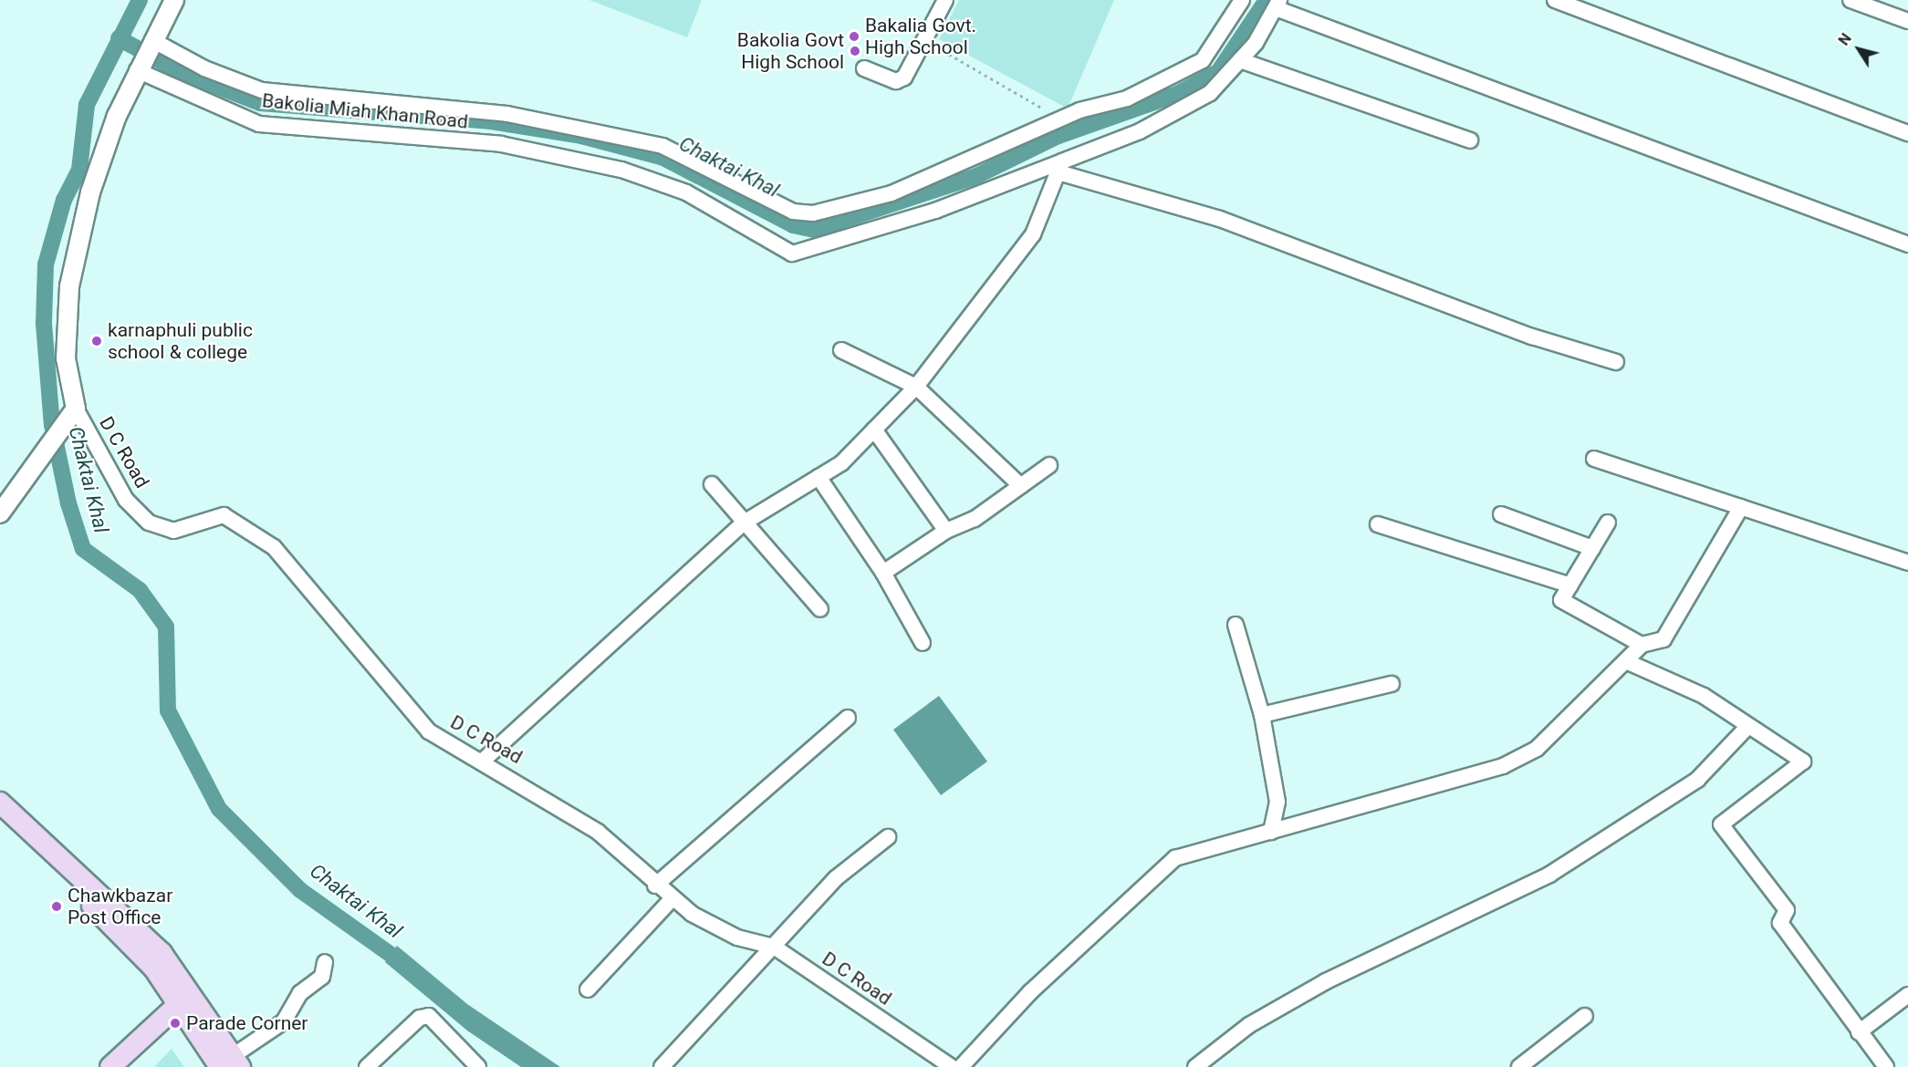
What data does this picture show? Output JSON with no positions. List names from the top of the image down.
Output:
{
  "streets": {
    "street": ["Bakolia Miah Khan Road", "D C Road"]
  },
  "water": ["Chaktai Khal"],
  "places": [
    "Bakalia Govt. High School",
    "Bakolia Govt High School",
    "karnaphuli public school & college",
    "Chawkbazar Post Office",
    "Parade Corner"
  ],
  "north": "top left"
}
